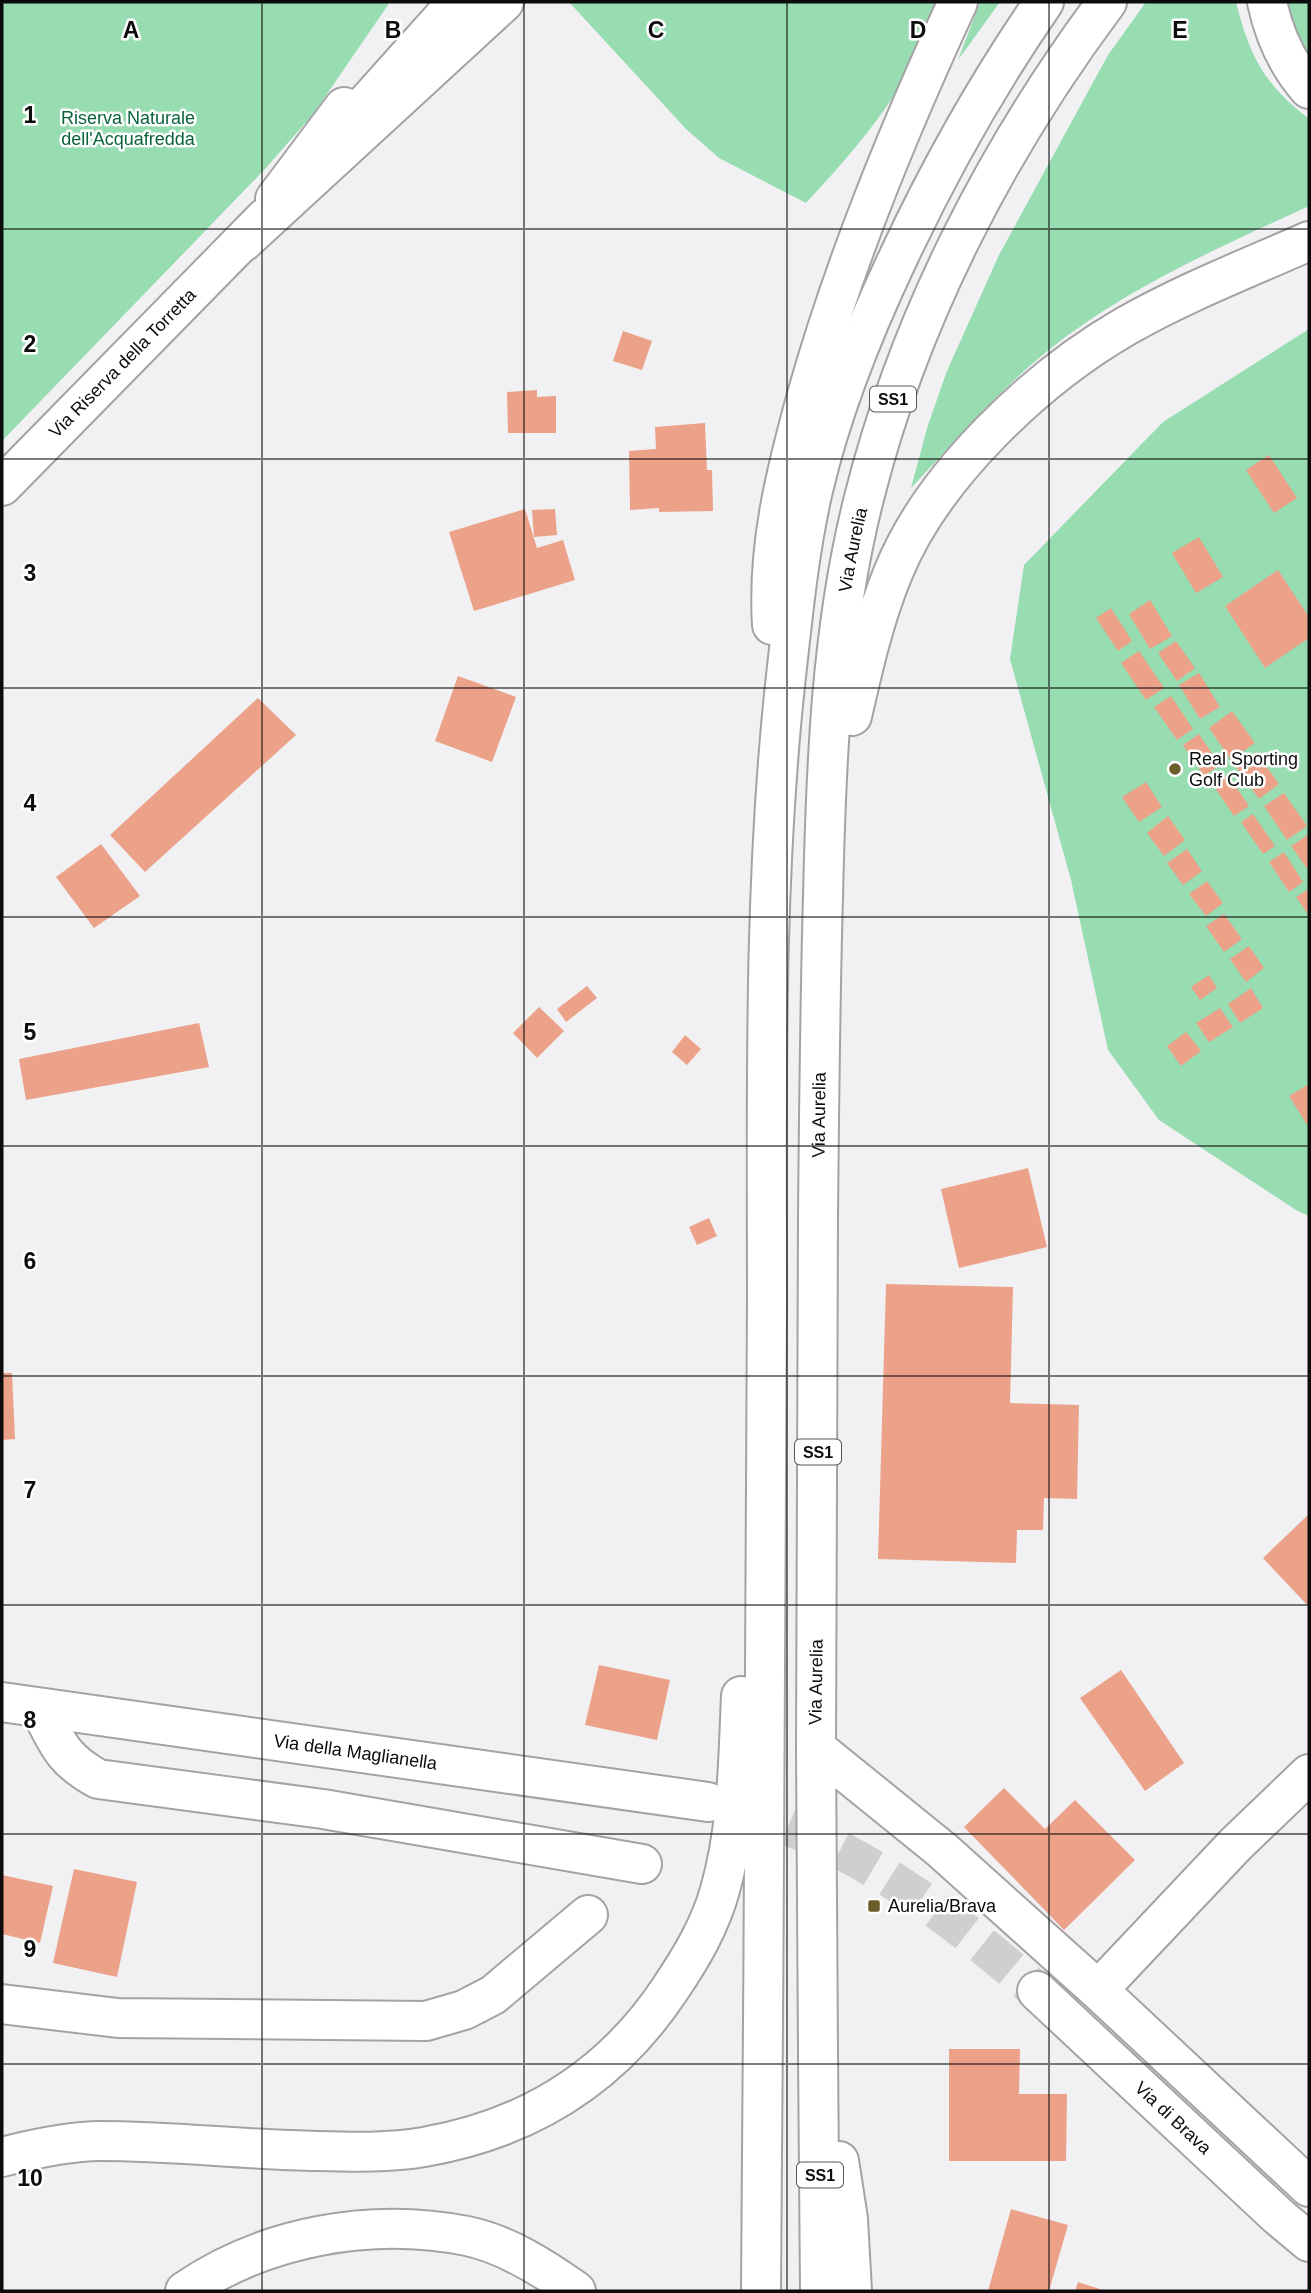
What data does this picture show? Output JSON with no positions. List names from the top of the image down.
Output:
{
  "streets": {
    "main road": [
      "Via Riserva della Torretta",
      "SS1",
      "Via Aurelia",
      "Via della Maglianella",
      "Via di Brava"
    ]
  },
  "parks": ["Riserva Naturale dell'Acquafredda"],
  "places": {
    "other": ["Real Sporting Golf Club"],
    "transit": ["Aurelia/Brava"]
  },
  "grid": {
    "columns": [
      "A",
      "B",
      "C",
      "D",
      "E"
    ],
    "rows": [
      "1",
      "2",
      "3",
      "4",
      "5",
      "6",
      "7",
      "8",
      "9",
      "10"
    ]
  }
}
